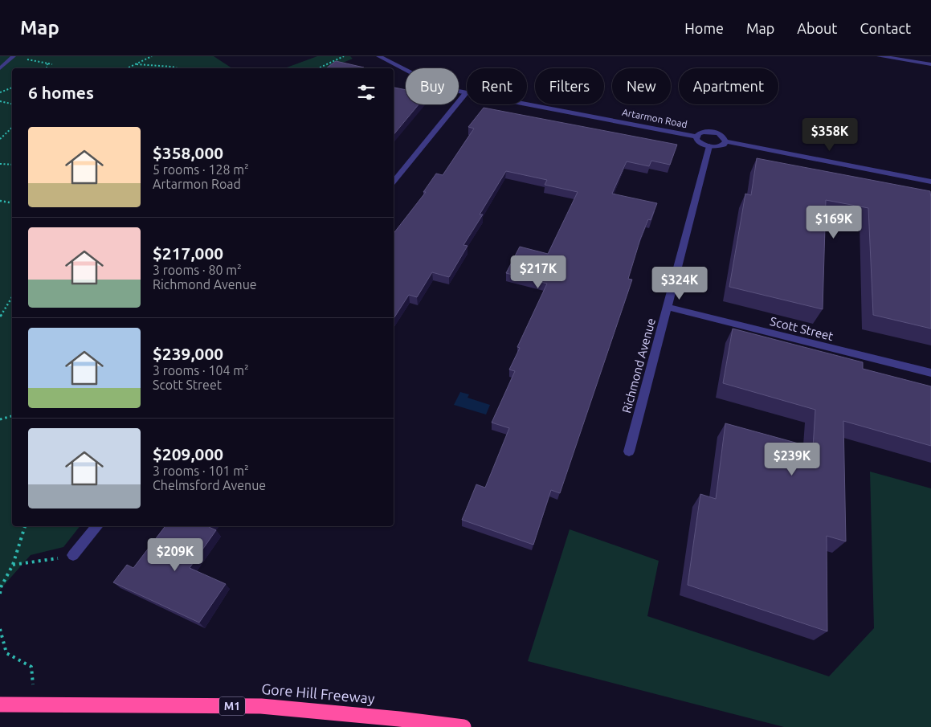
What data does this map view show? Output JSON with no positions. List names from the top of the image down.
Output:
{
  "streets": {
    "highway": ["Gore Hill Freeway", "M1"],
    "street": ["Artarmon Road", "Scott Street", "Richmond Avenue"]
  },
  "crossings": [
    ["Scott Street", "Richmond Avenue"]
  ],
  "page": {
    "header": "Map",
    "nav": [
      "Home",
      "Map",
      "About",
      "Contact"
    ],
    "chip": [
      "Buy",
      "Rent",
      "Filters",
      "New",
      "Apartment"
    ],
    "heading": "6 homes",
    "list": [
      {
        "name": "$358,000",
        "note": "5 rooms · 128 m² · Artarmon Road"
      },
      {
        "name": "$217,000",
        "note": "3 rooms · 80 m² · Richmond Avenue"
      },
      {
        "name": "$239,000",
        "note": "3 rooms · 104 m² · Scott Street"
      },
      {
        "name": "$209,000",
        "note": "3 rooms · 101 m² · Chelmsford Avenue"
      }
    ],
    "price": [
      "$358K",
      "$169K",
      "$217K",
      "$324K",
      "$239K",
      "$209K"
    ]
  }
}
